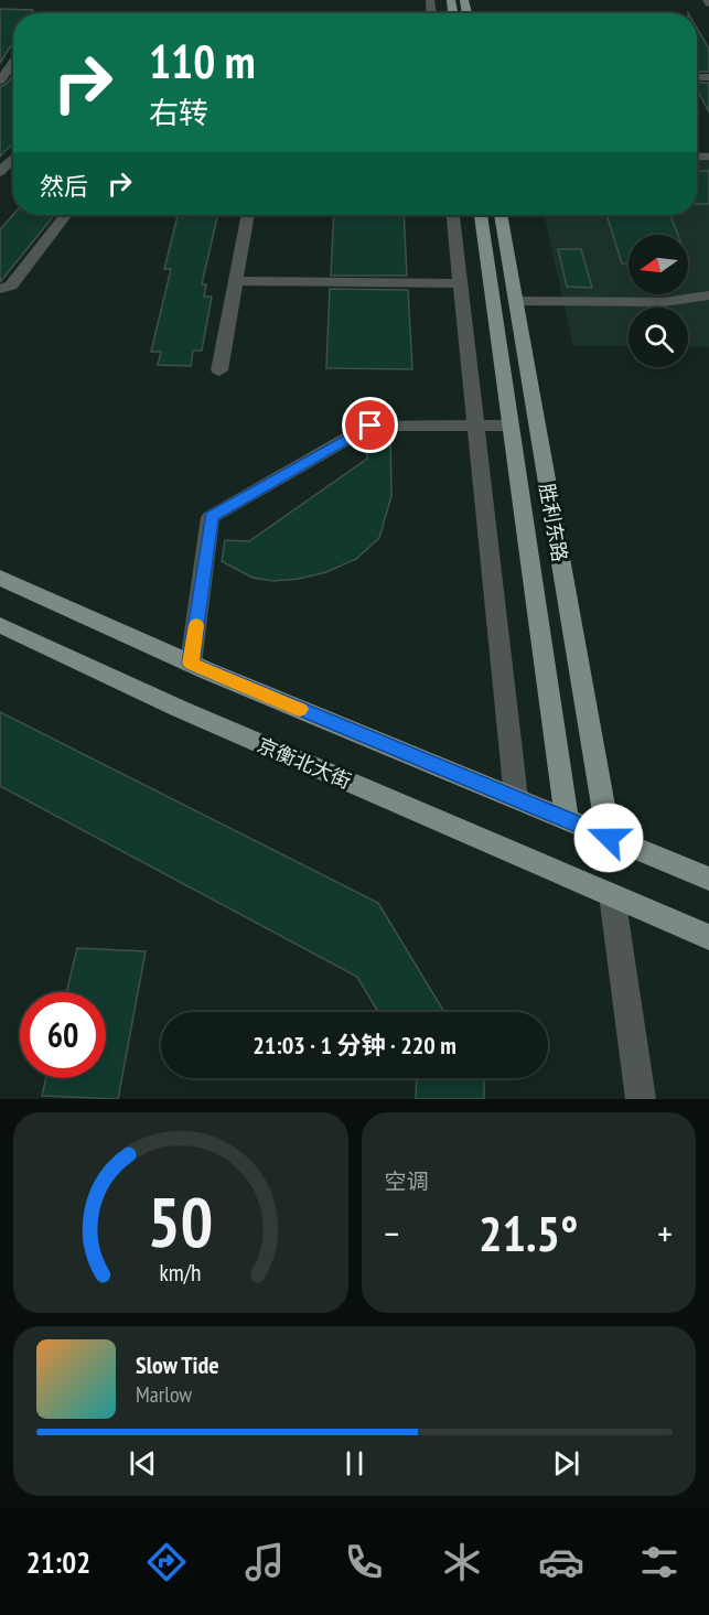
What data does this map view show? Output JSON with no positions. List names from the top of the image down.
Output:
{
  "streets": {
    "main road": ["胜利东路", "京衡北大街"]
  },
  "north": "left",
  "page": {
    "turn": ["110 m", "右转"],
    "then": "然后",
    "limit": "60",
    "trip": "21:03 · 1 分钟 · 220 m",
    "tile": "空调",
    "heat": ["−", "21.5°", "+"],
    "song": ["Slow Tide", "Marlow"],
    "tabs": "21:02",
    "gauge": ["50", "km/h"]
  }
}
